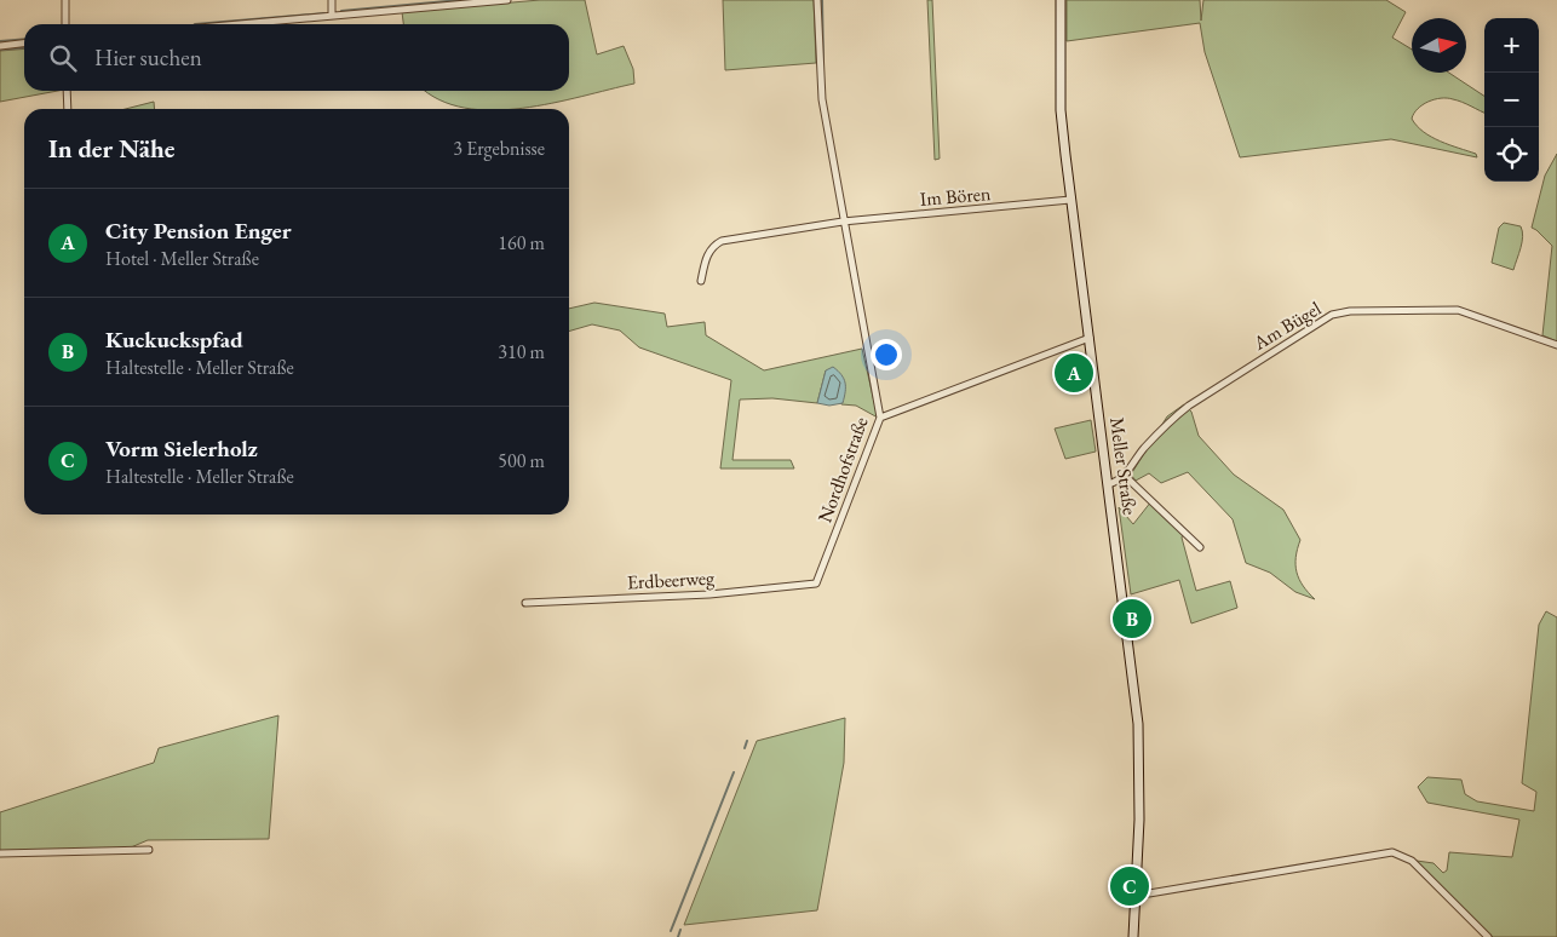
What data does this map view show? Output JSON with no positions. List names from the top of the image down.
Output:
{
  "streets": {
    "main road": ["Meller Straße"],
    "street": [
      "Im Bören",
      "Am Bügel",
      "Nordhofstraße",
      "Erdbeerweg"
    ]
  },
  "crossings": [
    ["Im Bören", "Meller Straße"],
    ["Im Bören", "Nordhofstraße"],
    ["Am Bügel", "Meller Straße"],
    ["Nordhofstraße", "Erdbeerweg"]
  ],
  "north": "right",
  "page": {
    "map_buttons": ["+", "−"],
    "search": "Hier suchen",
    "heading": ["In der Nähe", "3 Ergebnisse"],
    "list": [
      {
        "mark": "A",
        "name": "City Pension Enger",
        "note": "Hotel · Meller Straße",
        "value": "160 m"
      },
      {
        "mark": "B",
        "name": "Kuckuckspfad",
        "note": "Haltestelle · Meller Straße",
        "value": "310 m"
      },
      {
        "mark": "C",
        "name": "Vorm Sielerholz",
        "note": "Haltestelle · Meller Straße",
        "value": "500 m"
      }
    ],
    "pins": ["A", "B", "C"]
  }
}
